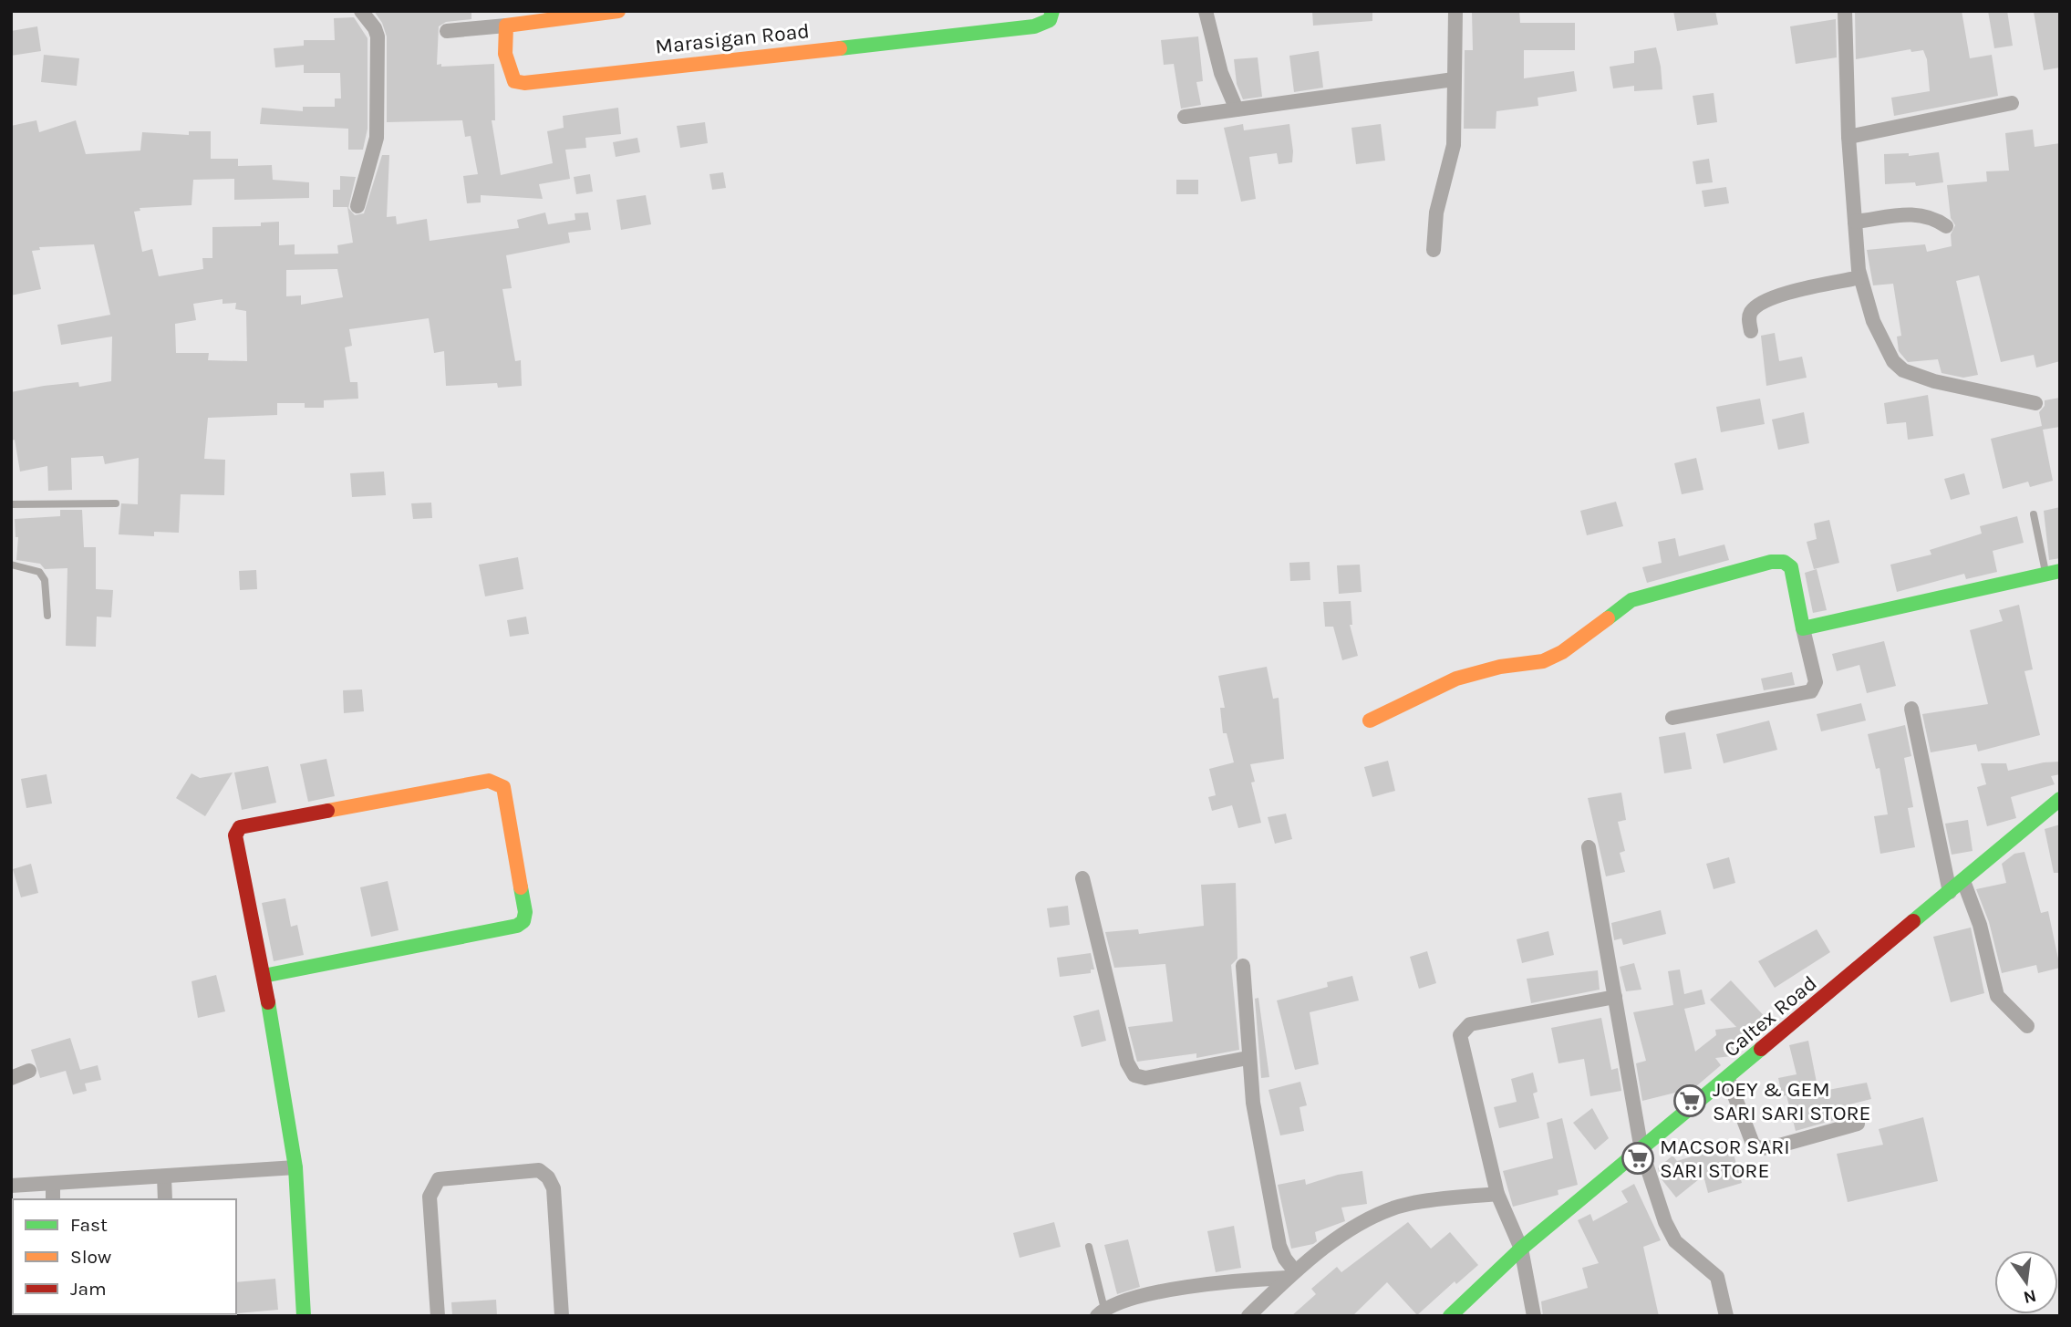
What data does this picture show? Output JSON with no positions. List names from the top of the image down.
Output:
{
  "streets": {
    "street": ["Marasigan Road", "Caltex Road"]
  },
  "places": {
    "supermarket": ["JOEY & GEM SARI SARI STORE", "MACSOR SARI SARI STORE"]
  },
  "legend": ["Fast", "Slow", "Jam"],
  "north": "bottom"
}
